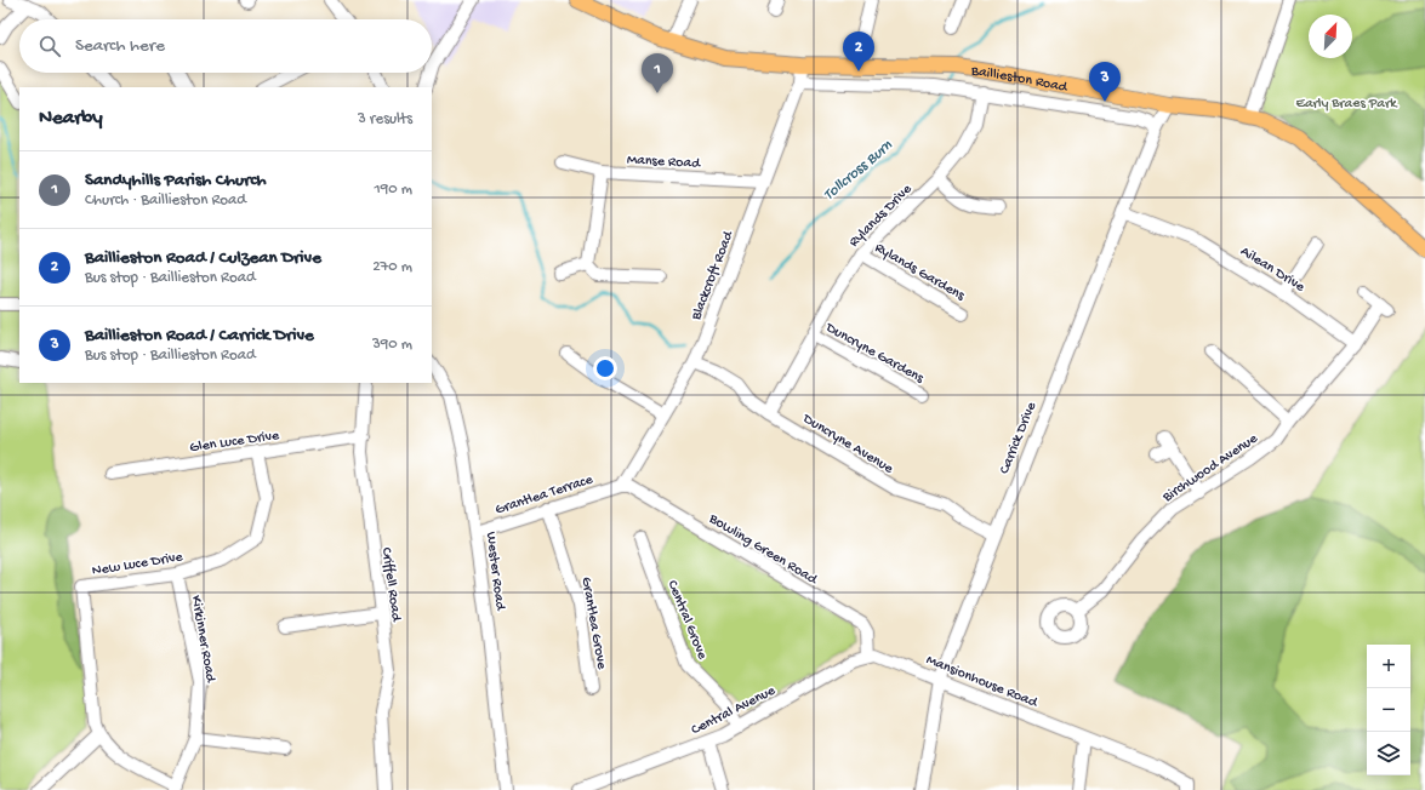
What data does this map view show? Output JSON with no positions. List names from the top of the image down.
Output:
{
  "streets": {
    "main road": ["Baillieston Road"],
    "street": [
      "Manse Road",
      "Rylands Drive",
      "Ailean Drive",
      "Rylands Gardens",
      "Blackcroft Road",
      "Duncryne Gardens",
      "Carrick Drive",
      "Glen Luce Drive",
      "Duncryne Avenue",
      "Birchwood Avenue",
      "Grantlea Terrace",
      "Bowling Green Road",
      "New Luce Drive",
      "Wester Road",
      "Criffell Road",
      "Central Grove",
      "Grantlea Grove",
      "Kirkinner Road",
      "Mansionhouse Road",
      "Central Avenue"
    ]
  },
  "crossings": [
    ["Baillieston Road", "Blackcroft Road"],
    ["Baillieston Road", "Carrick Drive"],
    ["Manse Road", "Blackcroft Road"],
    ["Rylands Drive", "Rylands Gardens"],
    ["Rylands Drive", "Duncryne Gardens"],
    ["Rylands Drive", "Duncryne Avenue"],
    ["Ailean Drive", "Carrick Drive"],
    ["Ailean Drive", "Birchwood Avenue"],
    ["Blackcroft Road", "Duncryne Avenue"],
    ["Blackcroft Road", "Grantlea Terrace"],
    ["Blackcroft Road", "Bowling Green Road"],
    ["Carrick Drive", "Duncryne Avenue"],
    ["Carrick Drive", "Mansionhouse Road"],
    ["Glen Luce Drive", "New Luce Drive"],
    ["Glen Luce Drive", "Criffell Road"],
    ["Grantlea Terrace", "Bowling Green Road"],
    ["Grantlea Terrace", "Wester Road"],
    ["Grantlea Terrace", "Grantlea Grove"],
    ["Bowling Green Road", "Mansionhouse Road"],
    ["Bowling Green Road", "Central Avenue"],
    ["New Luce Drive", "Kirkinner Road"],
    ["Central Grove", "Central Avenue"],
    ["Mansionhouse Road", "Central Avenue"]
  ],
  "water": ["Tollcross Burn"],
  "parks": ["Early Braes Park"],
  "north": "top right",
  "page": {
    "search": "Search here",
    "pins": ["2", "1", "3"],
    "heading": ["Nearby", "3 results"],
    "list": [
      {
        "mark": "1",
        "name": "Sandyhills Parish Church",
        "note": "Church · Baillieston Road",
        "value": "190 m"
      },
      {
        "mark": "2",
        "name": "Baillieston Road / Culzean Drive",
        "note": "Bus stop · Baillieston Road",
        "value": "270 m"
      },
      {
        "mark": "3",
        "name": "Baillieston Road / Carrick Drive",
        "note": "Bus stop · Baillieston Road",
        "value": "390 m"
      }
    ],
    "map_buttons": ["+", "−"]
  }
}
